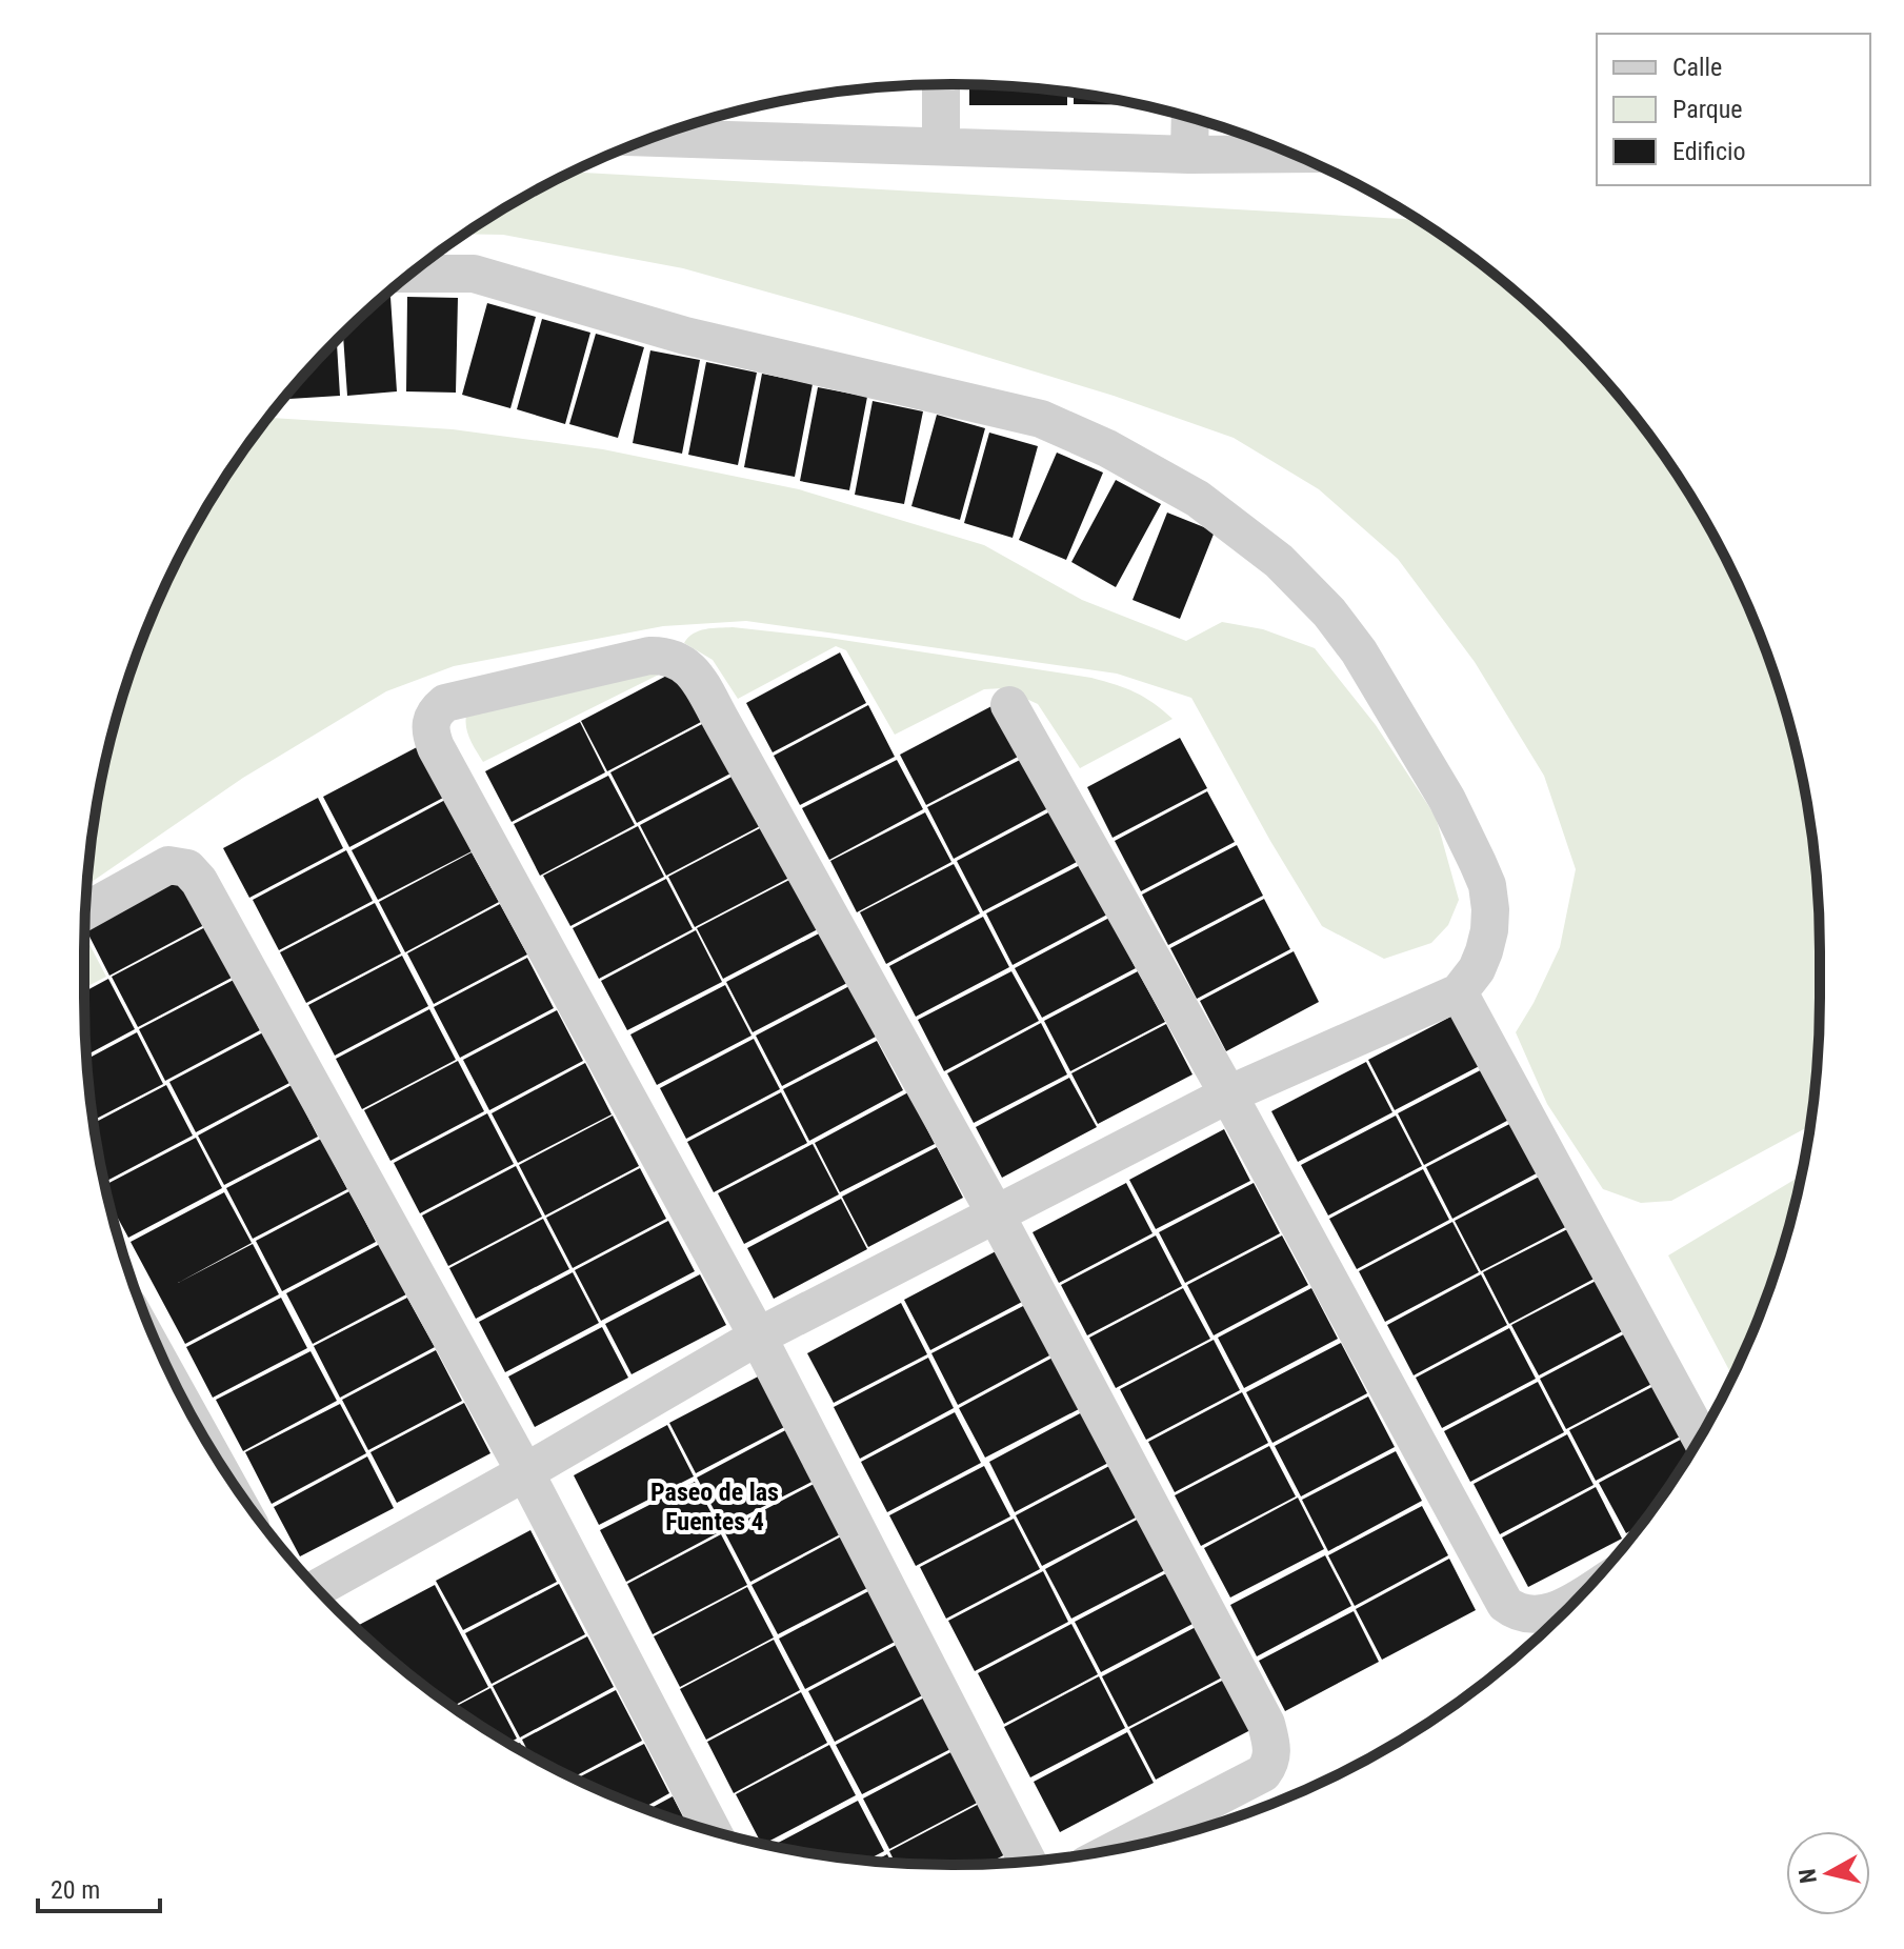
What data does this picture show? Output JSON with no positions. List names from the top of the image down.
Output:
{
  "districts": ["Paseo de las Fuentes 4"],
  "legend": ["Calle", "Parque", "Edificio"],
  "scale_bar": "20 m",
  "north": "left"
}
